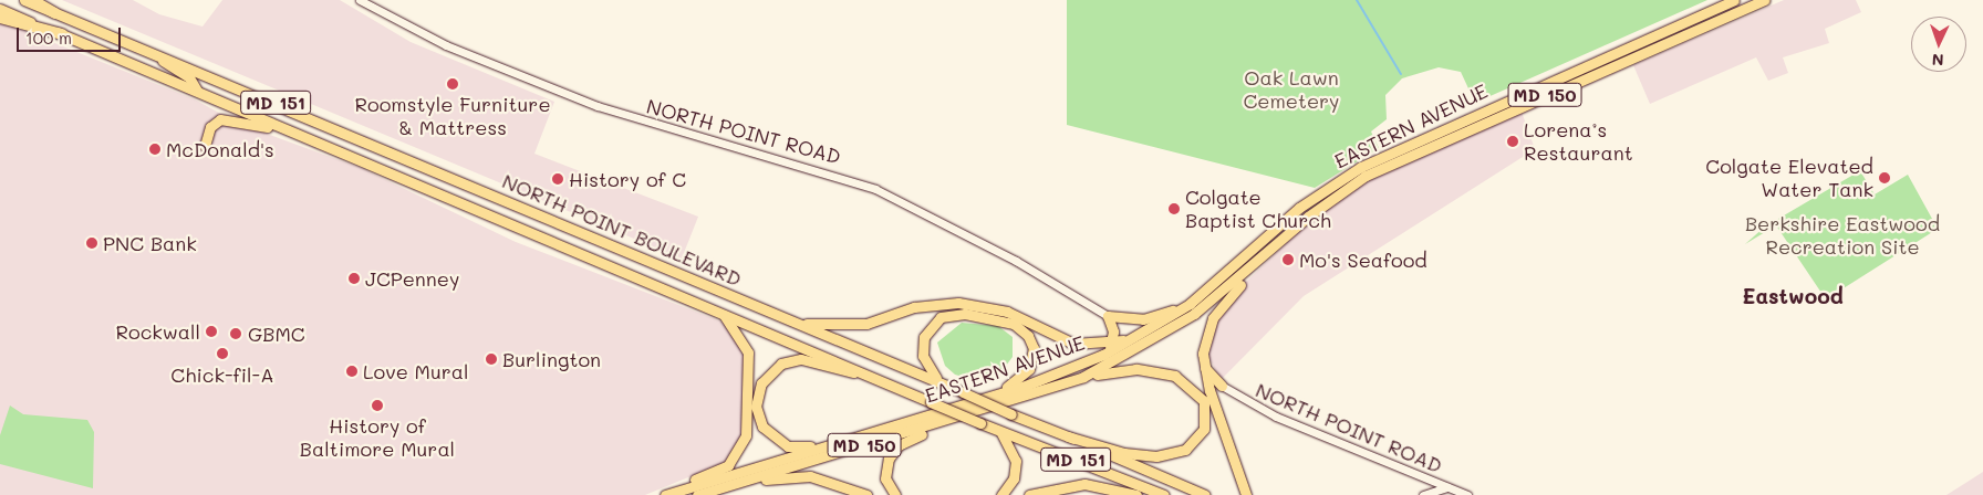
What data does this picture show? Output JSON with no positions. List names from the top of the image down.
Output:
{
  "streets": {
    "main road": [
      "MD 150",
      "MD 151",
      "EASTERN AVENUE",
      "NORTH POINT BOULEVARD"
    ],
    "street": ["NORTH POINT ROAD"]
  },
  "districts": ["Eastwood"],
  "parks": ["Oak Lawn Cemetery", "Berkshire Eastwood Recreation Site"],
  "places": [
    "Roomstyle Furniture & Mattress",
    "Lorena’s Restaurant",
    "McDonald's",
    "Colgate Elevated Water Tank",
    "History of C",
    "Colgate Baptist Church",
    "PNC Bank",
    "Mo's Seafood",
    "JCPenney",
    "Rockwall",
    "GBMC",
    "Chick-fil-A",
    "Burlington",
    "Love Mural",
    "History of Baltimore Mural"
  ],
  "scale_bar": "100 m",
  "north": "bottom"
}
